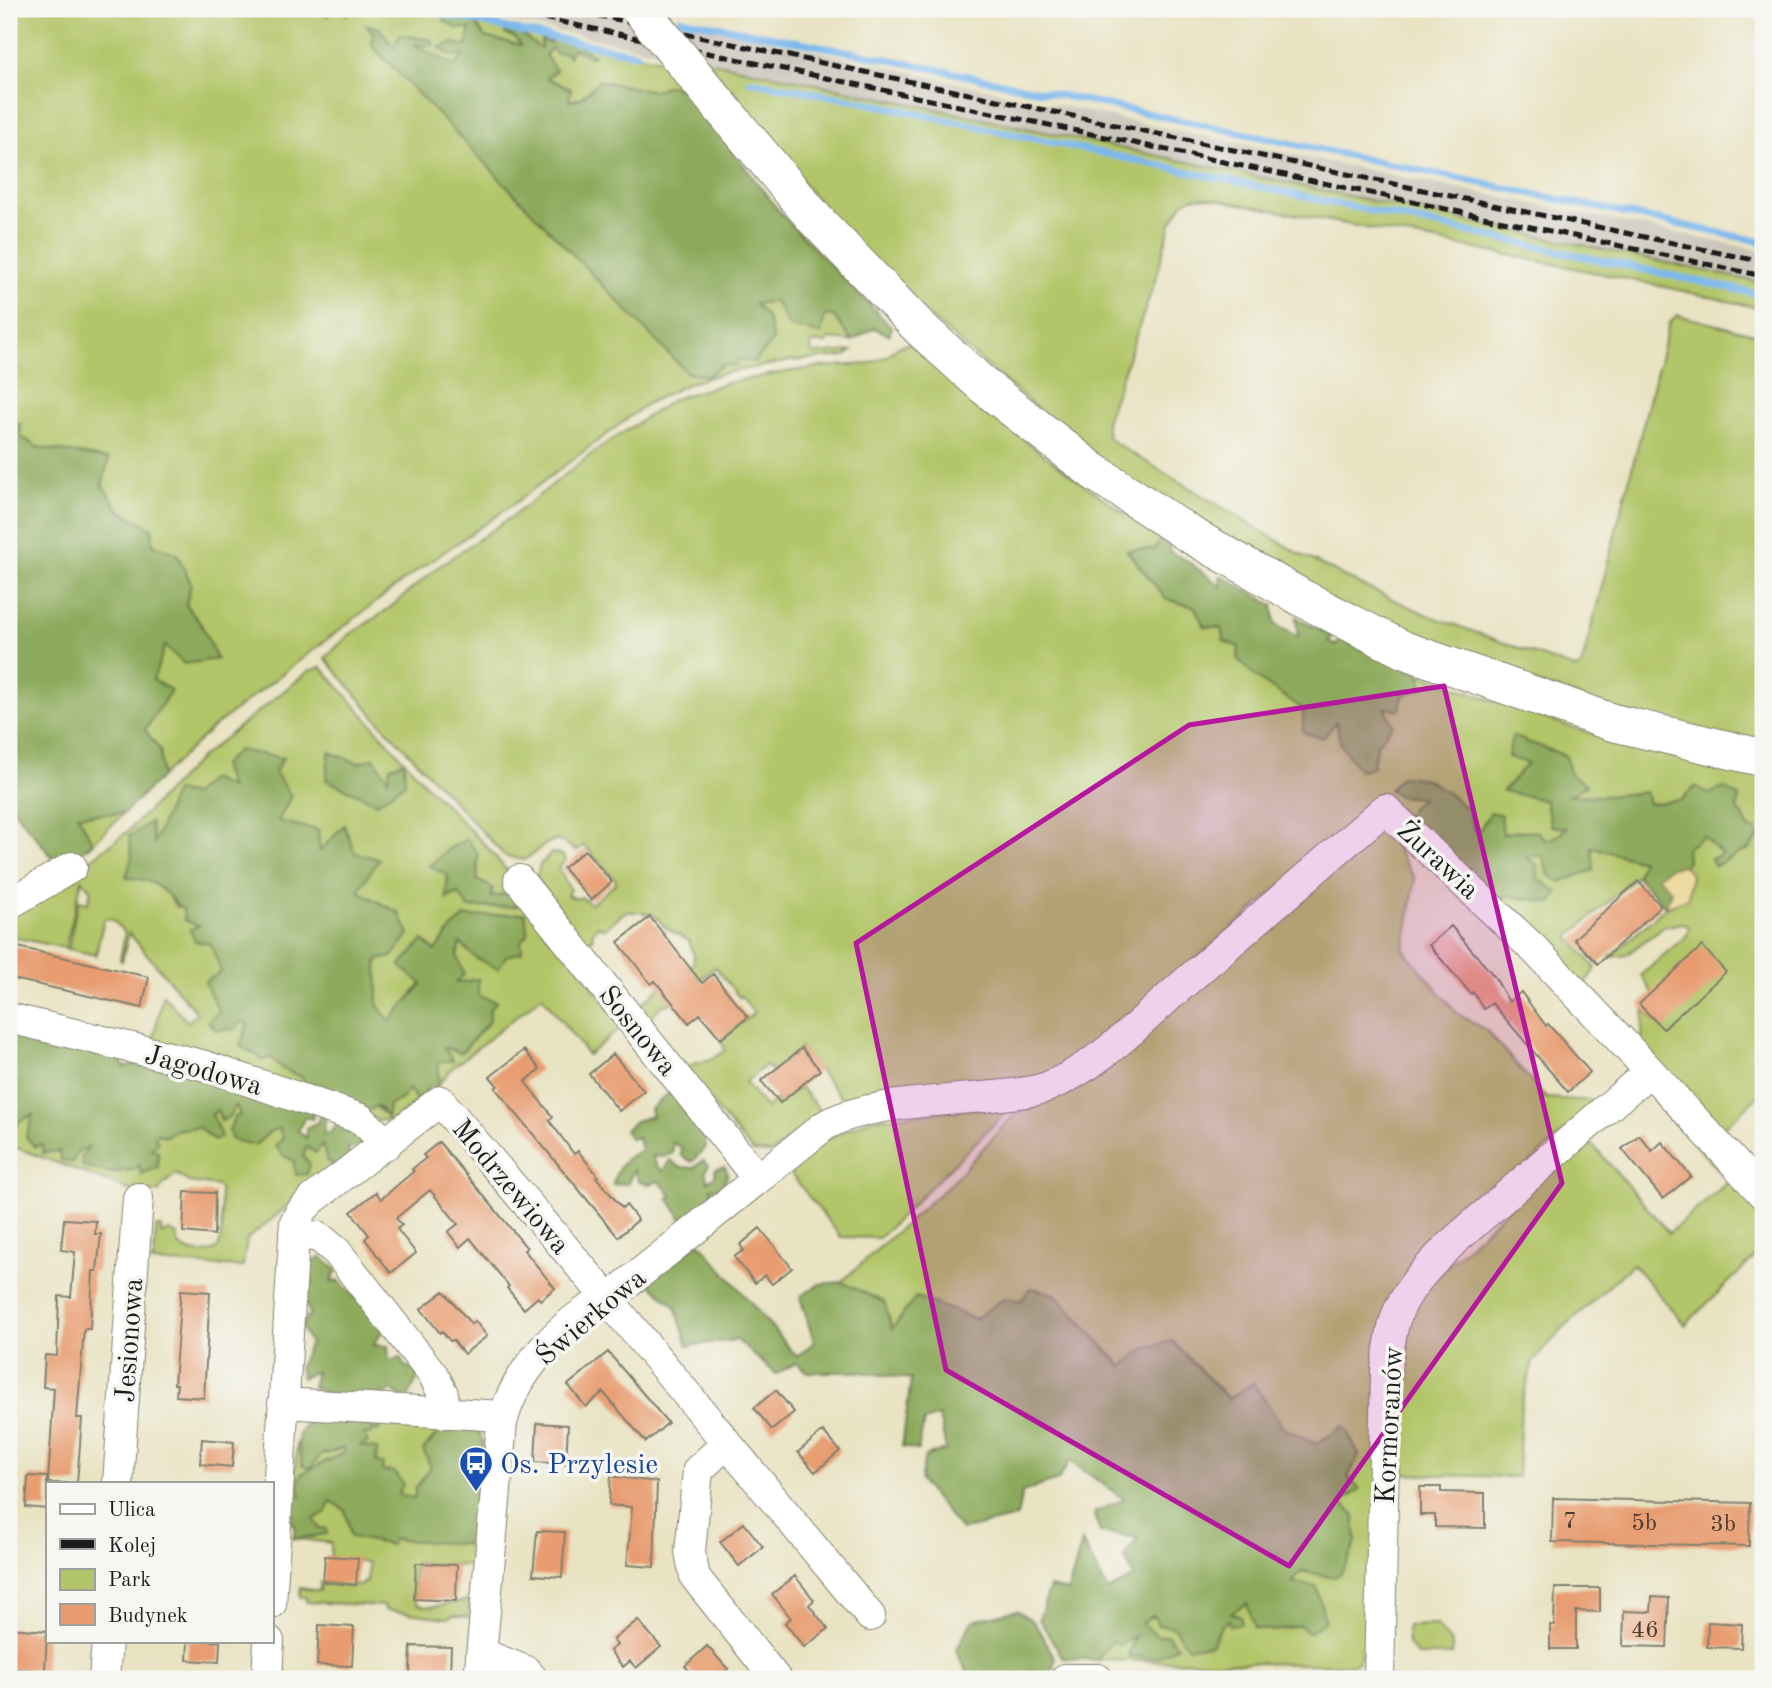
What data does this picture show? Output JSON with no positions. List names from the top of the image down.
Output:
{
  "streets": {
    "street": [
      "Żurawia",
      "Sosnowa",
      "Jagodowa",
      "Modrzewiowa",
      "Świerkowa",
      "Jesionowa",
      "Kormoranów"
    ]
  },
  "crossings": [
    ["Żurawia", "Świerkowa"],
    ["Żurawia", "Kormoranów"],
    ["Sosnowa", "Świerkowa"],
    ["Jagodowa", "Modrzewiowa"],
    ["Modrzewiowa", "Świerkowa"]
  ],
  "places": {
    "bus stop": ["Os. Przylesie"]
  },
  "house_numbers": [
    "7",
    "5b",
    "3b",
    "46"
  ],
  "legend": [
    "Ulica",
    "Kolej",
    "Park",
    "Budynek"
  ]
}
